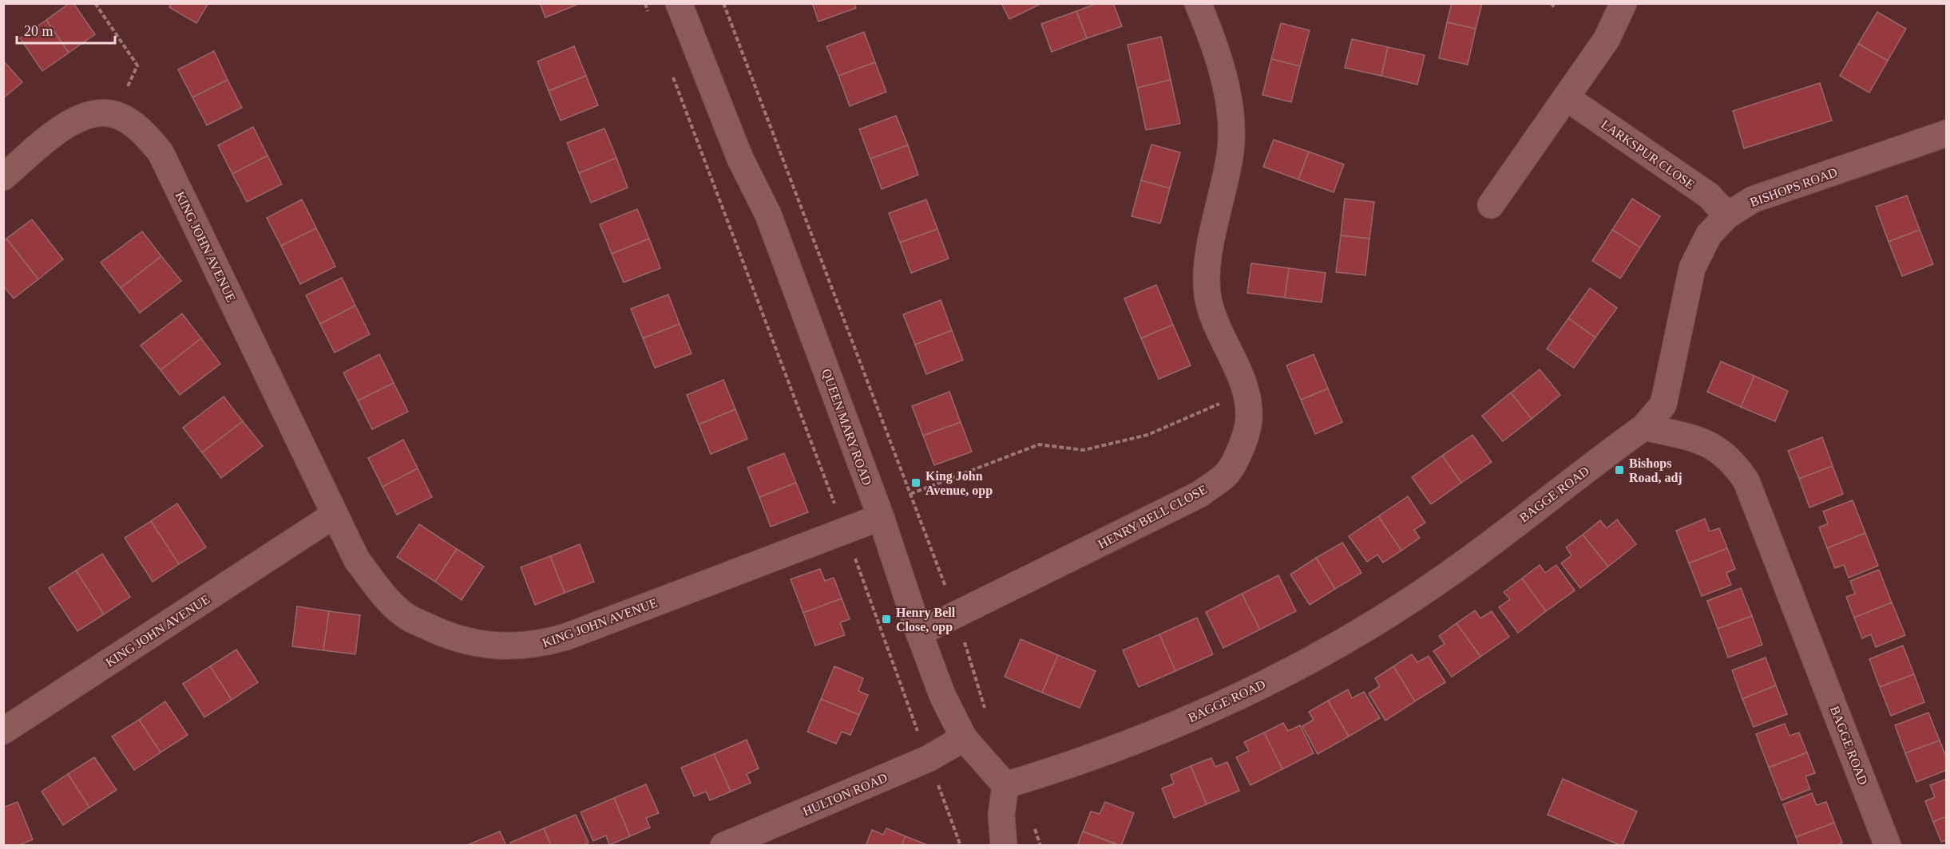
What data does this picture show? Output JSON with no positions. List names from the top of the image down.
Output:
{
  "streets": {
    "street": [
      "LARKSPUR CLOSE",
      "BISHOPS ROAD",
      "KING JOHN AVENUE",
      "QUEEN MARY ROAD",
      "BAGGE ROAD",
      "HENRY BELL CLOSE",
      "HULTON ROAD"
    ]
  },
  "crossings": [
    ["LARKSPUR CLOSE", "BISHOPS ROAD"],
    ["BISHOPS ROAD", "BAGGE ROAD"],
    ["KING JOHN AVENUE", "QUEEN MARY ROAD"],
    ["QUEEN MARY ROAD", "BAGGE ROAD"],
    ["QUEEN MARY ROAD", "HENRY BELL CLOSE"],
    ["QUEEN MARY ROAD", "HULTON ROAD"]
  ],
  "places": {
    "transit": ["Bishops Road, adj", "King John Avenue, opp", "Henry Bell Close, opp"]
  },
  "scale_bar": "20 m"
}
